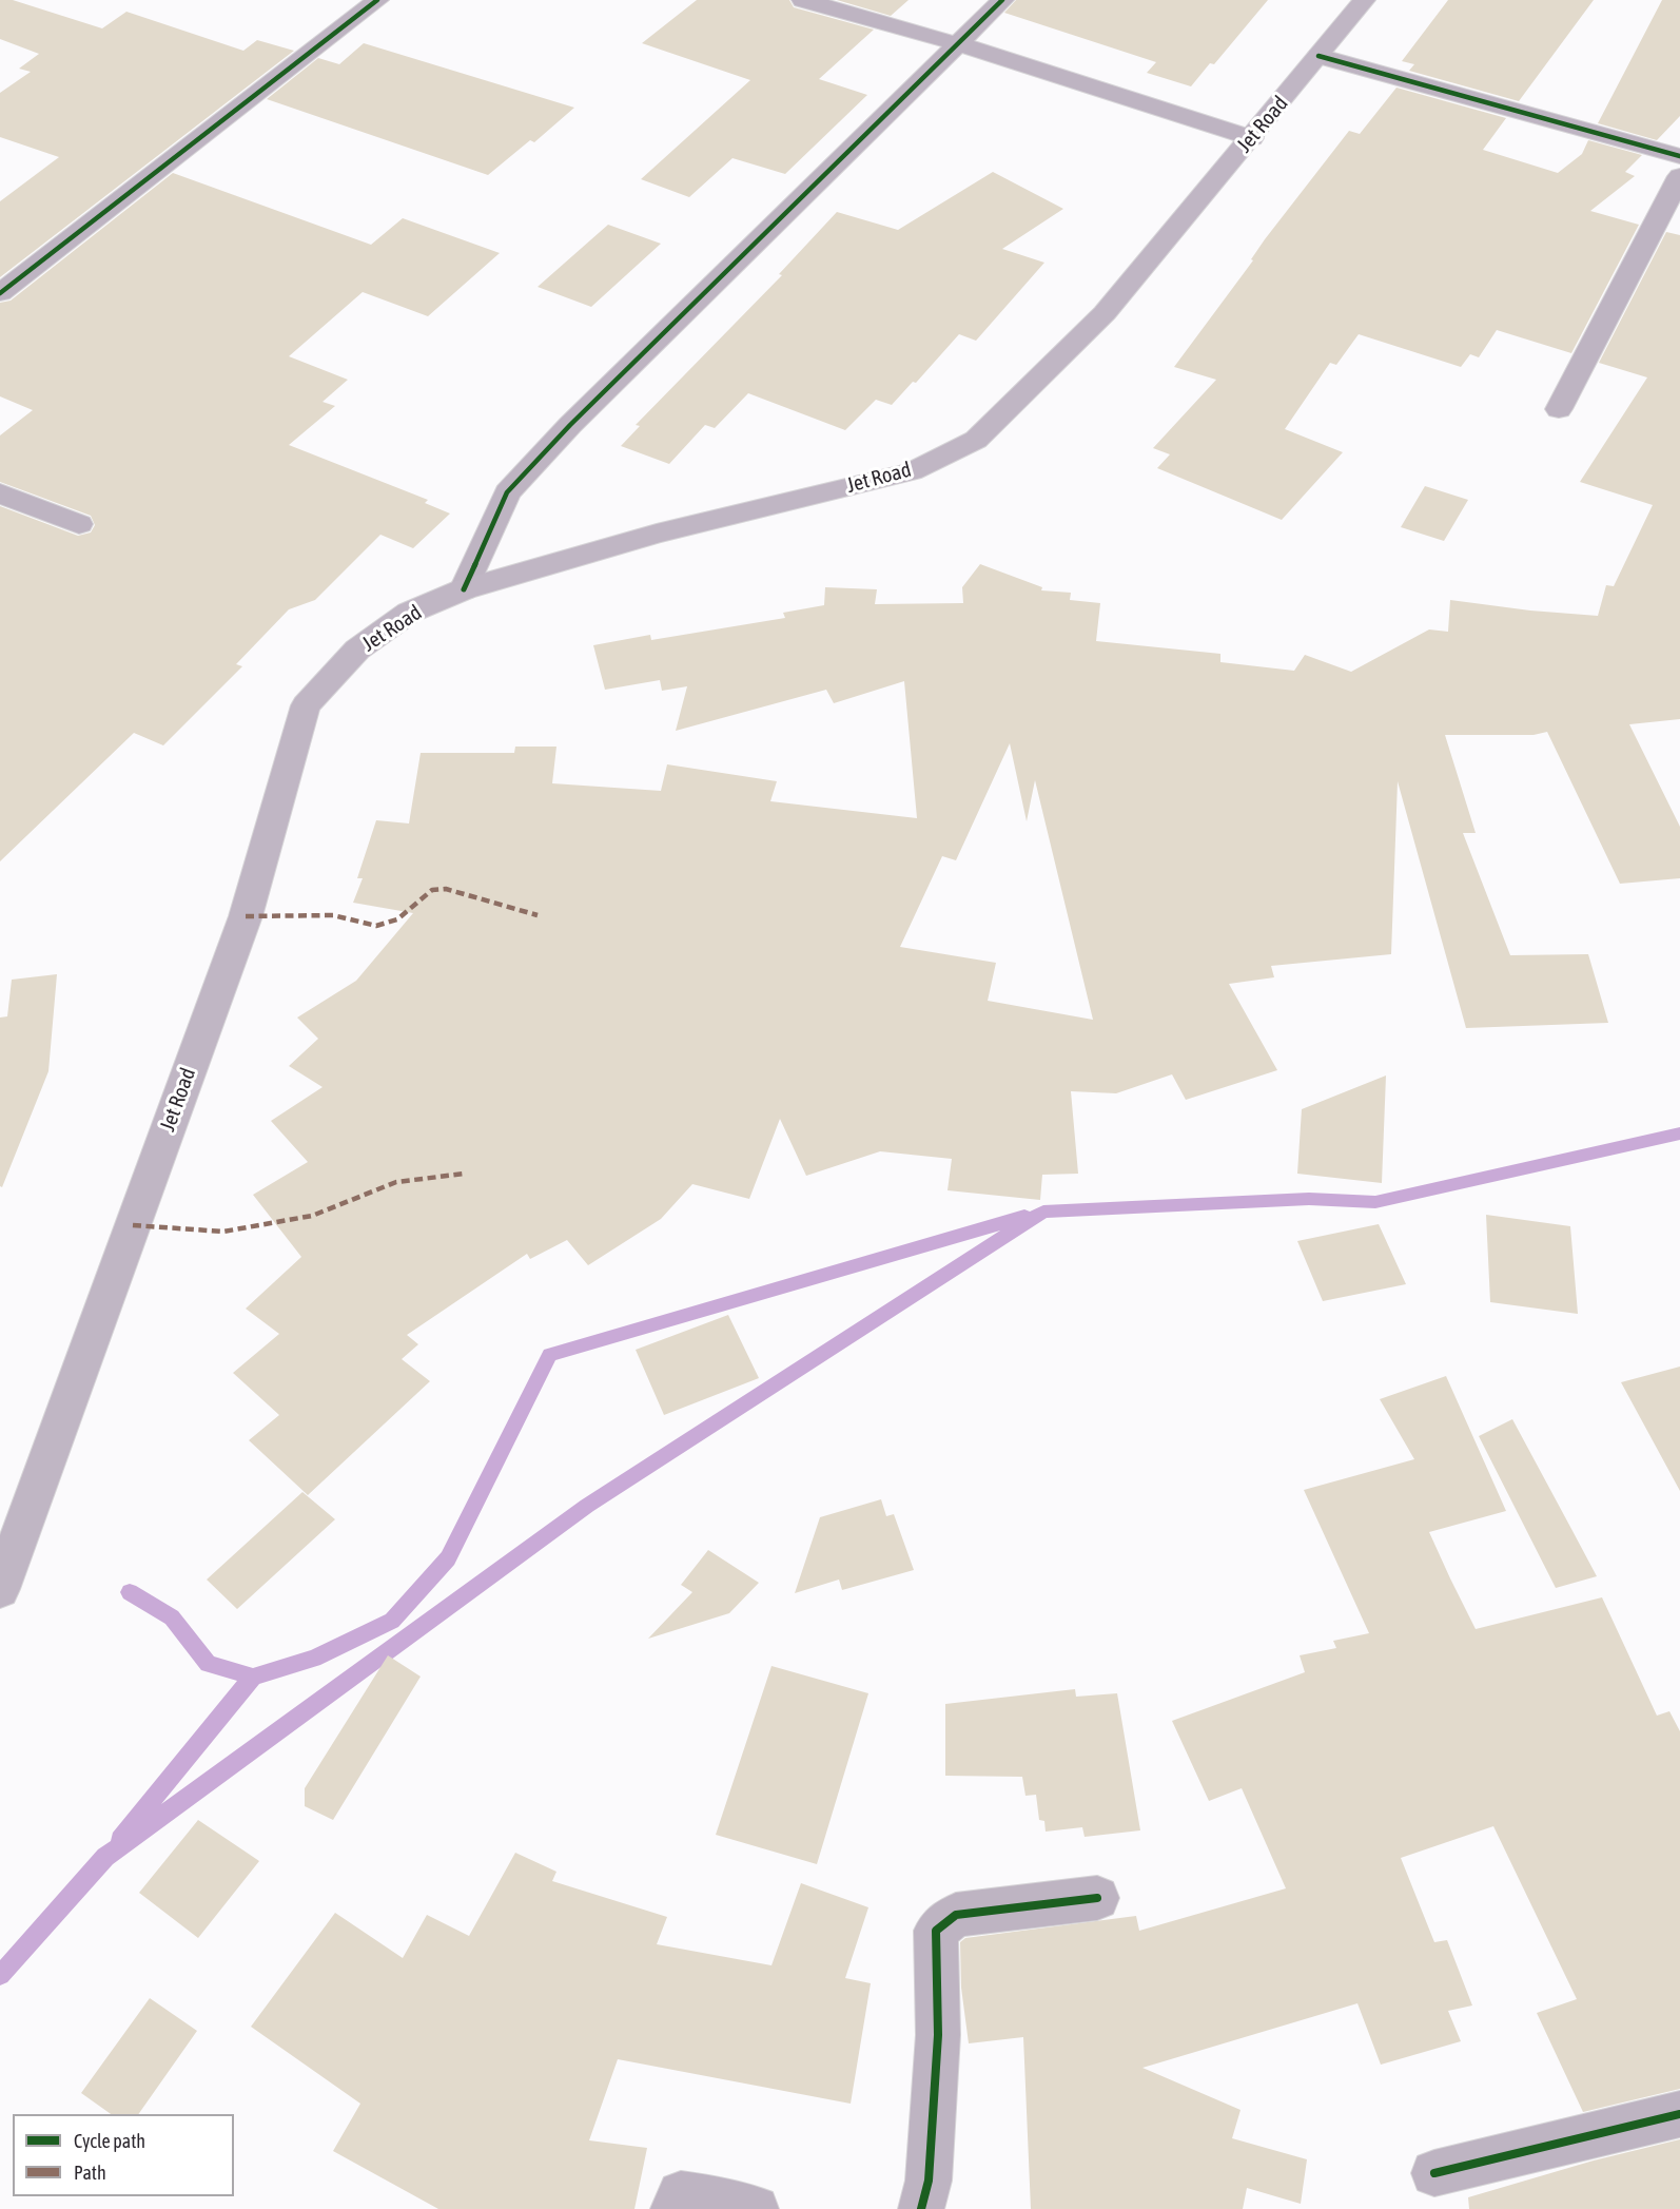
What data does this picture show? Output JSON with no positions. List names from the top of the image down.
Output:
{
  "streets": {
    "main road": ["Jet Road"]
  },
  "legend": ["Cycle path", "Path"]
}
